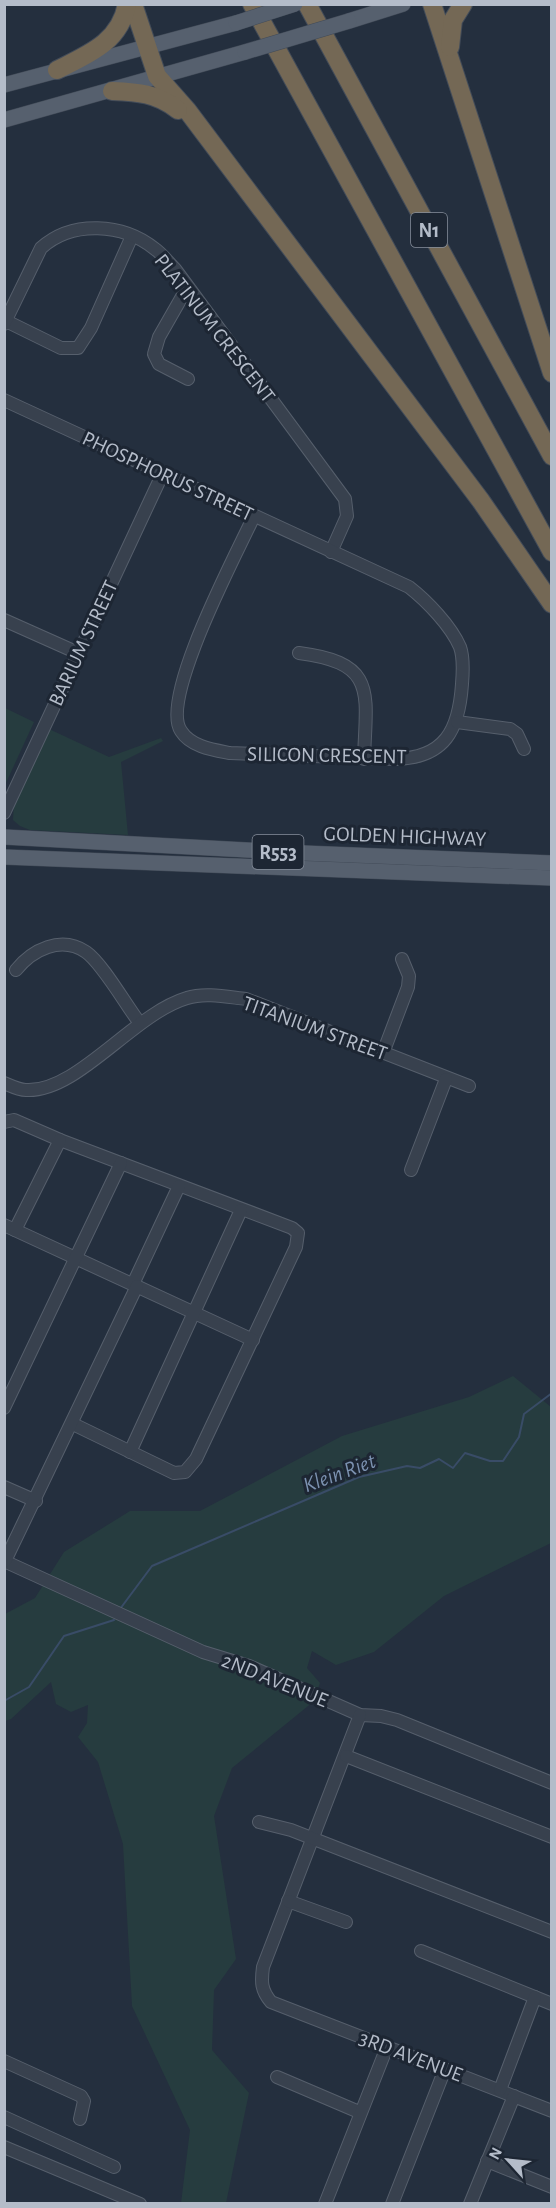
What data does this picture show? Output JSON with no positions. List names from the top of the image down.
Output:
{
  "streets": {
    "highway": ["N1"],
    "main road": ["GOLDEN HIGHWAY", "R553"],
    "street": [
      "PLATINUM CRESCENT",
      "PHOSPHORUS STREET",
      "BARIUM STREET",
      "SILICON CRESCENT",
      "TITANIUM STREET",
      "2ND AVENUE",
      "3RD AVENUE"
    ]
  },
  "crossings": [
    ["PLATINUM CRESCENT", "PHOSPHORUS STREET"],
    ["PLATINUM CRESCENT", "SILICON CRESCENT"],
    ["PHOSPHORUS STREET", "BARIUM STREET"],
    ["PHOSPHORUS STREET", "SILICON CRESCENT"]
  ],
  "water": ["Klein Riet"],
  "north": "top left"
}
